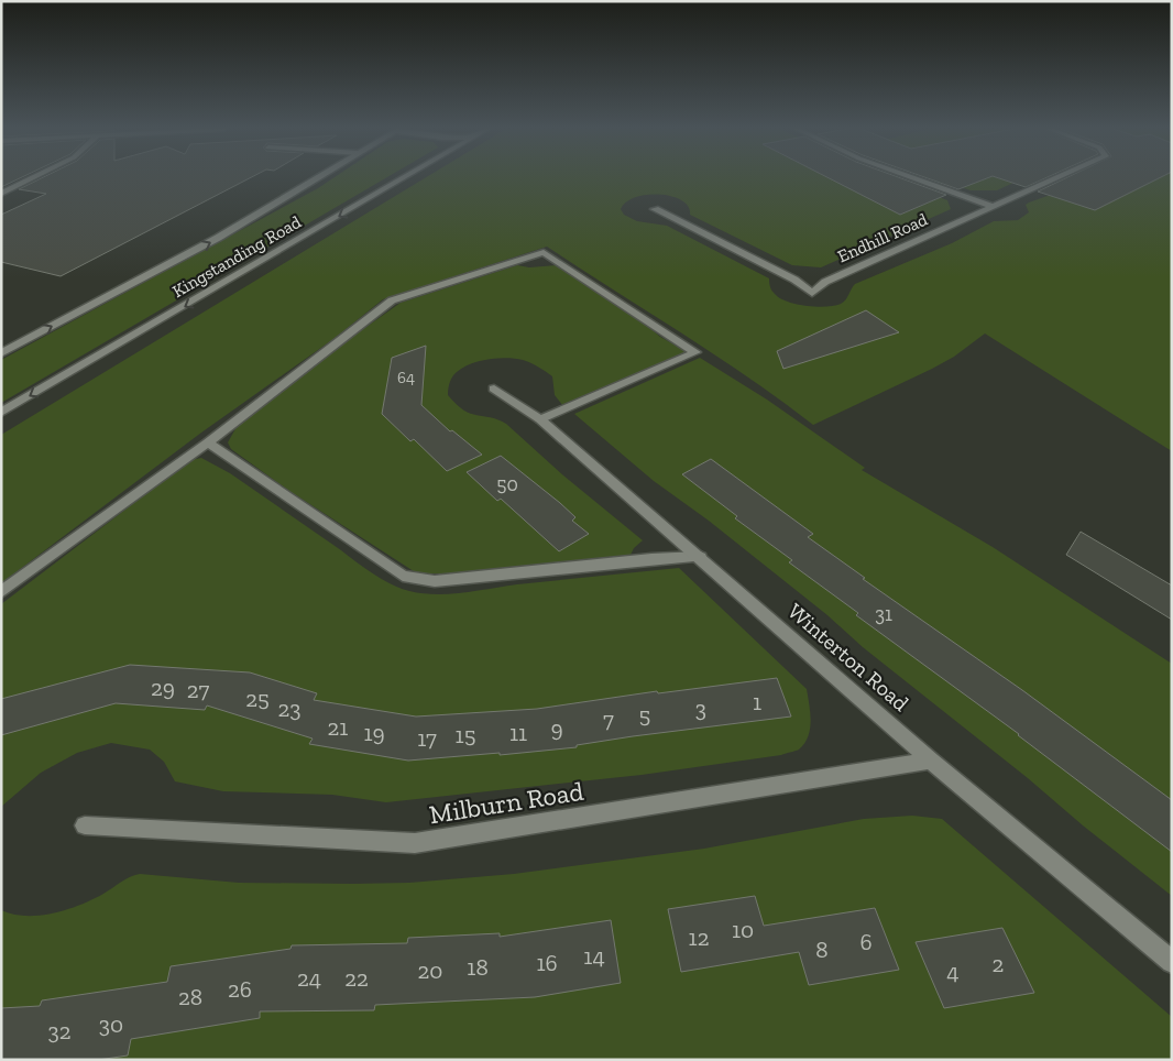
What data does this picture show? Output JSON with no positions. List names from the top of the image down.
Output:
{
  "streets": {
    "street": [
      "Endhill Road",
      "Kingstanding Road",
      "Winterton Road",
      "Milburn Road"
    ]
  },
  "crossings": [
    ["Winterton Road", "Milburn Road"]
  ],
  "house_numbers": [
    "64",
    "50",
    "31",
    "29",
    "27",
    "25",
    "1",
    "23",
    "3",
    "5",
    "7",
    "21",
    "9",
    "19",
    "11",
    "15",
    "17",
    "10",
    "12",
    "6",
    "8",
    "14",
    "16",
    "2",
    "18",
    "20",
    "4",
    "24",
    "22",
    "26",
    "28",
    "30",
    "32"
  ]
}
